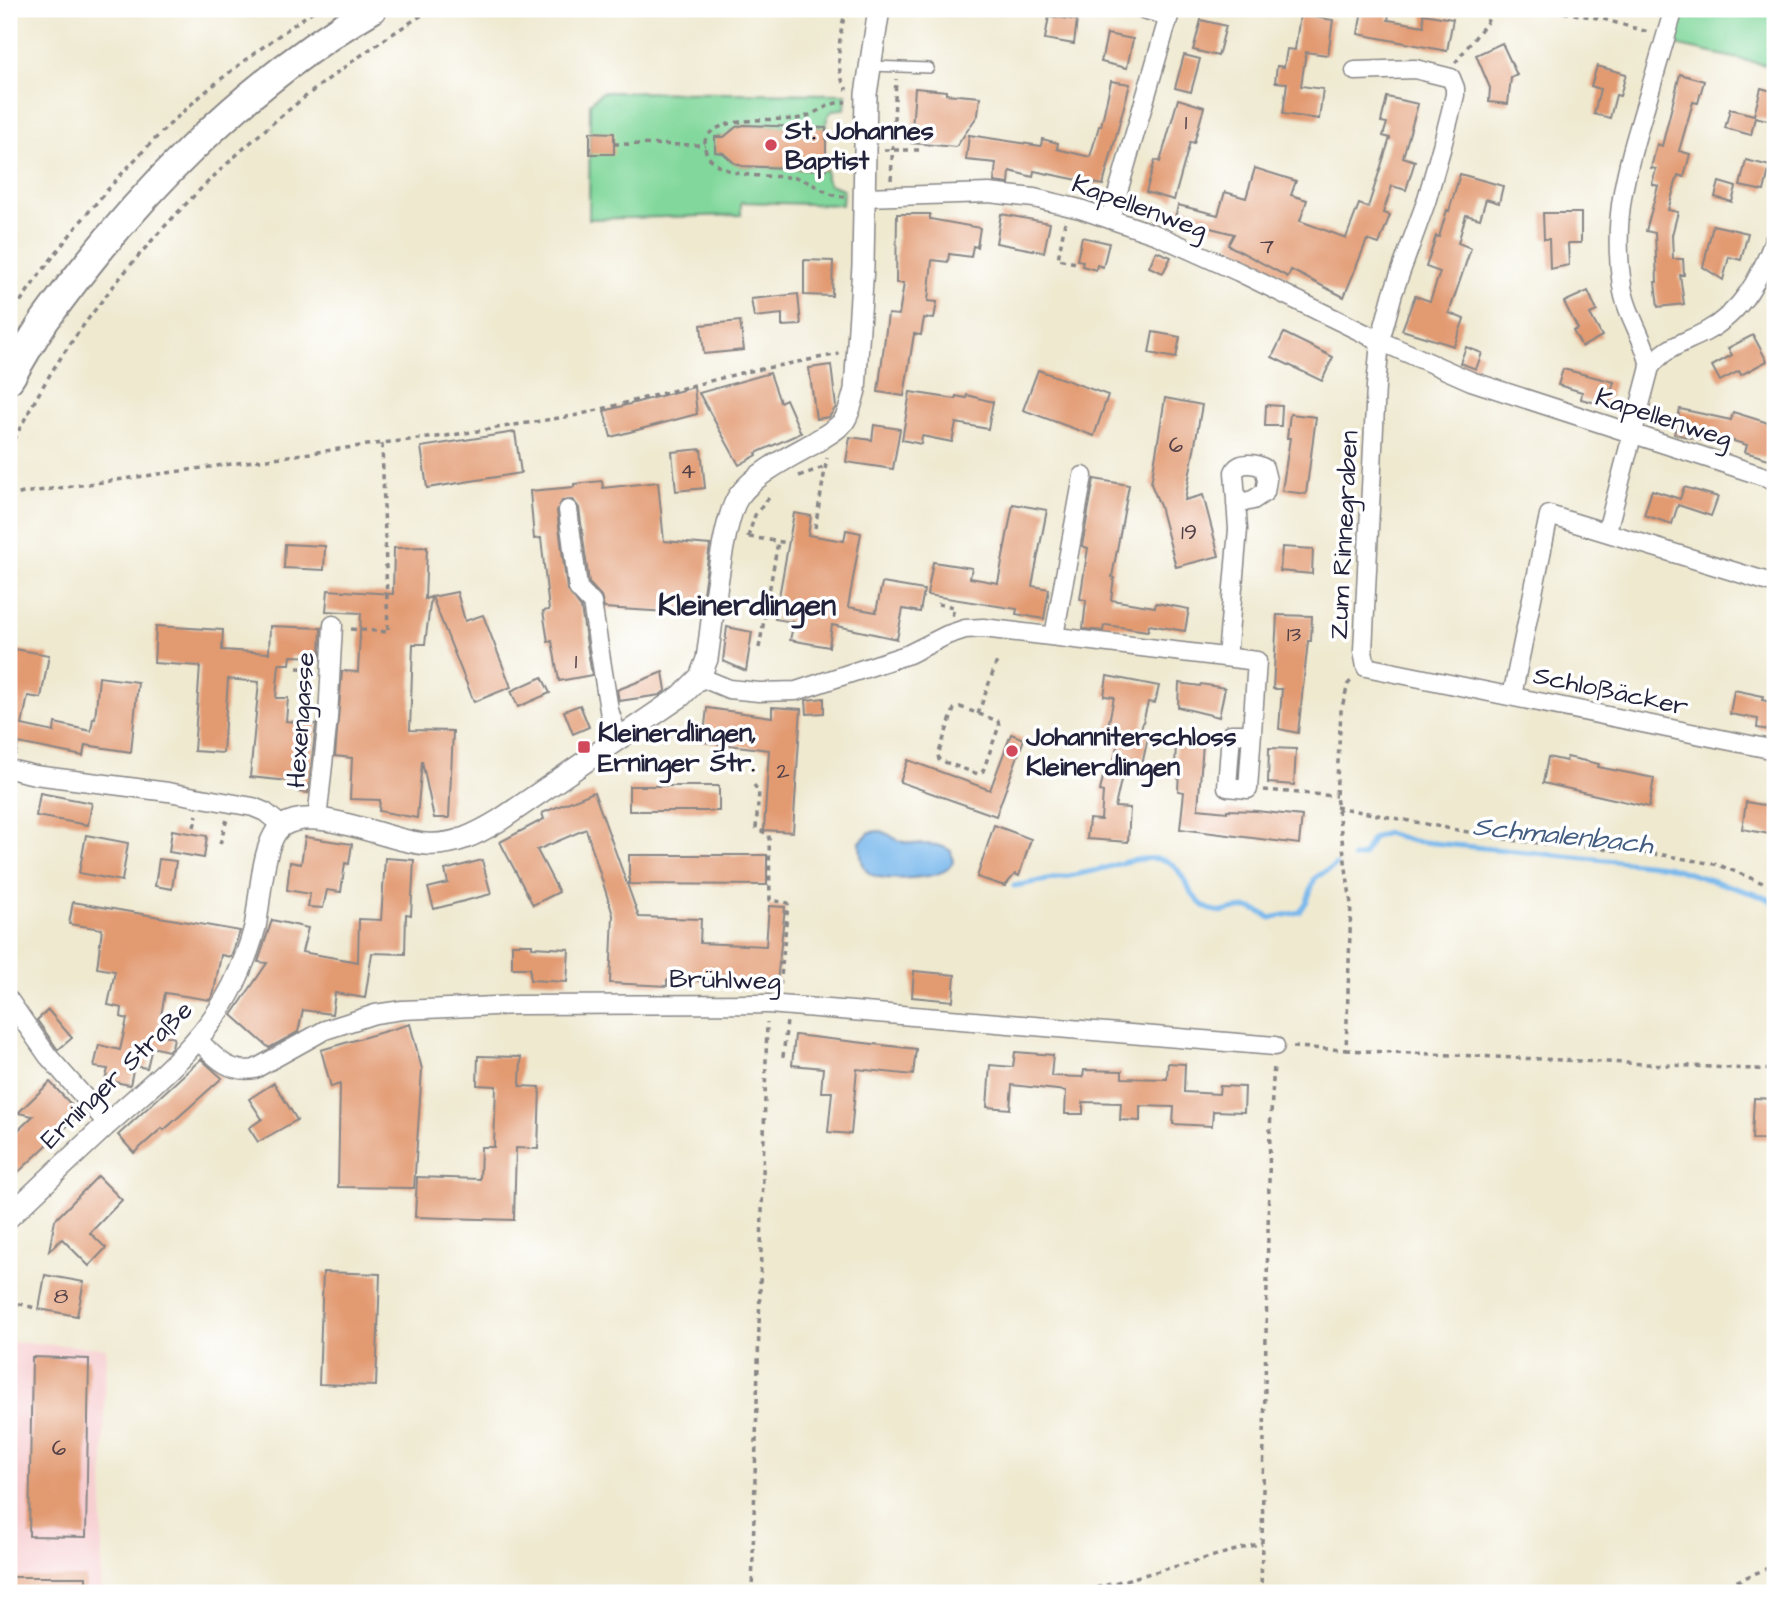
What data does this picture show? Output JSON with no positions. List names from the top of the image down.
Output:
{
  "streets": {
    "street": [
      "Kapellenweg",
      "Zum Rinnegraben",
      "Schloßäcker",
      "Hexengasse",
      "Brühlweg",
      "Erninger Straße"
    ]
  },
  "crossings": [
    ["Kapellenweg", "Zum Rinnegraben"],
    ["Zum Rinnegraben", "Schloßäcker"],
    ["Brühlweg", "Erninger Straße"]
  ],
  "districts": ["Kleinerdlingen"],
  "water": ["Schmalenbach"],
  "places": {
    "other": ["St. Johannes Baptist", "Johanniterschloss Kleinerdlingen"],
    "transit": ["Kleinerdlingen, Erninger Str."]
  },
  "house_numbers": [
    "1",
    "7",
    "6",
    "4",
    "19",
    "13",
    "1",
    "2",
    "8",
    "6"
  ]
}
